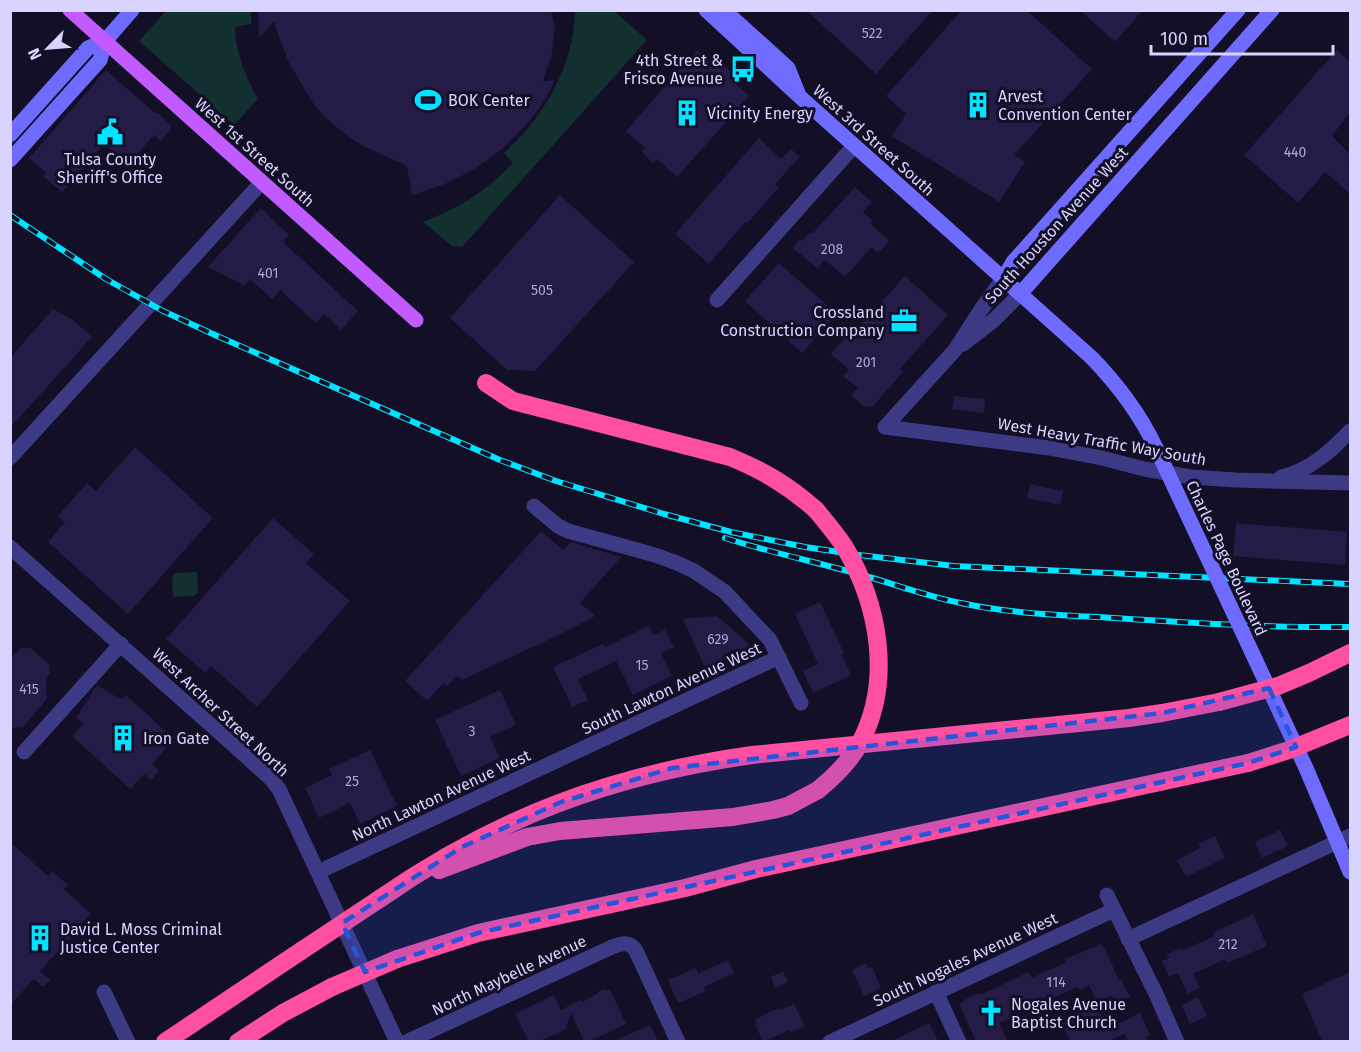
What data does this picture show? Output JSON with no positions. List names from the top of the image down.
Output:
{
  "streets": {
    "main road": [
      "West 3rd Street South",
      "West 1st Street South",
      "South Houston Avenue West",
      "Charles Page Boulevard"
    ],
    "street": [
      "West Heavy Traffic Way South",
      "South Lawton Avenue West",
      "West Archer Street North",
      "North Lawton Avenue West",
      "South Nogales Avenue West",
      "North Maybelle Avenue"
    ]
  },
  "crossings": [
    ["West 3rd Street South", "South Houston Avenue West"],
    ["West 3rd Street South", "Charles Page Boulevard"],
    ["South Houston Avenue West", "West Heavy Traffic Way South"],
    ["South Houston Avenue West", "Charles Page Boulevard"],
    ["South Lawton Avenue West", "North Lawton Avenue West"],
    ["West Archer Street North", "North Lawton Avenue West"]
  ],
  "places": {
    "bus stop": ["4th Street & Frisco Avenue"],
    "sports": ["BOK Center"],
    "building": [
      "Arvest Convention Center",
      "Vicinity Energy",
      "Iron Gate",
      "David L. Moss Criminal Justice Center"
    ],
    "public building": ["Tulsa County Sheriff's Office"],
    "office": ["Crossland Construction Company"],
    "church": ["Nogales Avenue Baptist Church"]
  },
  "house_numbers": [
    "522",
    "440",
    "208",
    "401",
    "505",
    "201",
    "629",
    "15",
    "415",
    "3",
    "25",
    "212",
    "114"
  ],
  "scale_bar": "100 m",
  "north": "bottom left"
}
